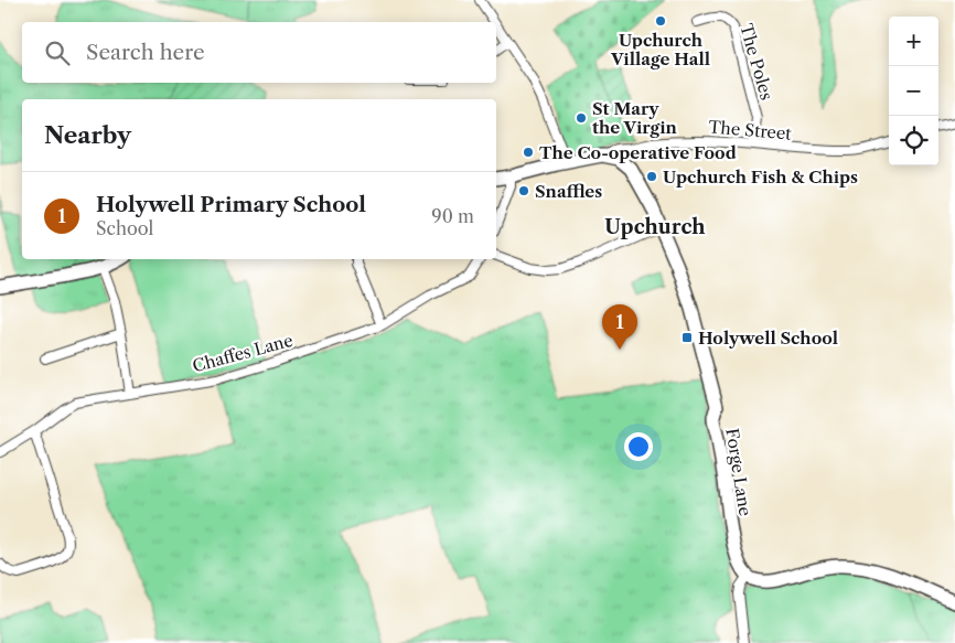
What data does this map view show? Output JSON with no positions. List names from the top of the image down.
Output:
{
  "streets": {
    "street": [
      "The Poles",
      "The Street",
      "Chaffes Lane",
      "Forge Lane"
    ]
  },
  "crossings": [
    ["The Poles", "The Street"]
  ],
  "districts": ["Upchurch"],
  "places": {
    "other": [
      "Upchurch Village Hall",
      "St Mary the Virgin",
      "The Co-operative Food",
      "Upchurch Fish & Chips",
      "Snaffles"
    ],
    "transit": ["Holywell School"]
  },
  "page": {
    "map_buttons": ["+", "−"],
    "search": "Search here",
    "heading": "Nearby",
    "list": [
      {
        "mark": "1",
        "name": "Holywell Primary School",
        "note": "School",
        "value": "90 m"
      }
    ],
    "pins": "1"
  }
}
